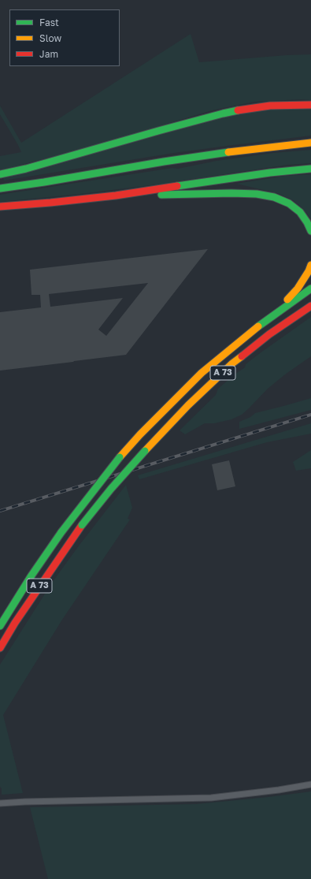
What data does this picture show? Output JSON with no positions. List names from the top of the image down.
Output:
{
  "streets": {
    "highway": ["A 73"]
  },
  "legend": ["Fast", "Slow", "Jam"]
}
